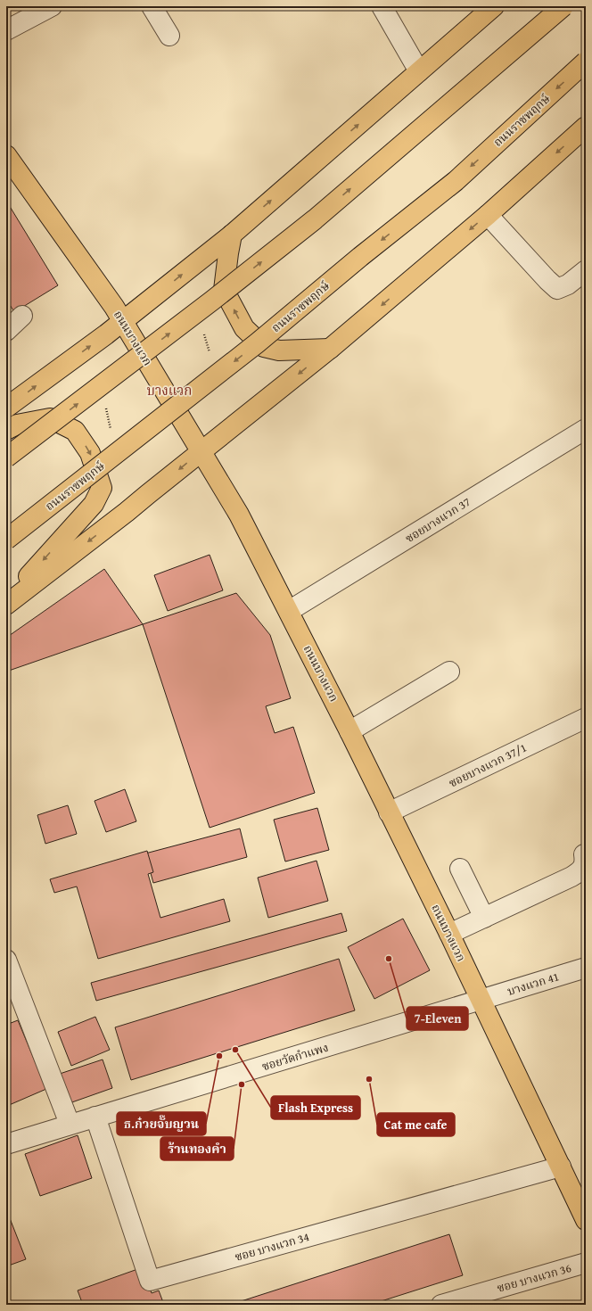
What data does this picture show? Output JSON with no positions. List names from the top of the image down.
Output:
{
  "streets": {
    "main road": ["ถนนราชพฤกษ์", "ถนนบางแวก"],
    "street": [
      "ซอยบางแวก 37",
      "ซอยบางแวก 37/1",
      "บางแวก 41",
      "ซอยวัดกำแพง",
      "ซอย บางแวก 34",
      "ซอย บางแวก 36"
    ]
  },
  "crossings": [
    ["ถนนบางแวก", "ซอยบางแวก 37"],
    ["ถนนบางแวก", "ซอยบางแวก 37/1"],
    ["ถนนบางแวก", "บางแวก 41"],
    ["ถนนบางแวก", "ซอยวัดกำแพง"],
    ["ถนนบางแวก", "ซอย บางแวก 34"],
    ["บางแวก 41", "ซอยวัดกำแพง"],
    ["ซอยวัดกำแพง", "ซอย บางแวก 34"]
  ],
  "districts": ["บางแวก"],
  "places": [
    "7-Eleven",
    "Flash Express",
    "ธ.ก๋วยจั๊บญวน",
    "Cat me cafe",
    "ร้านทองคำ"
  ]
}
